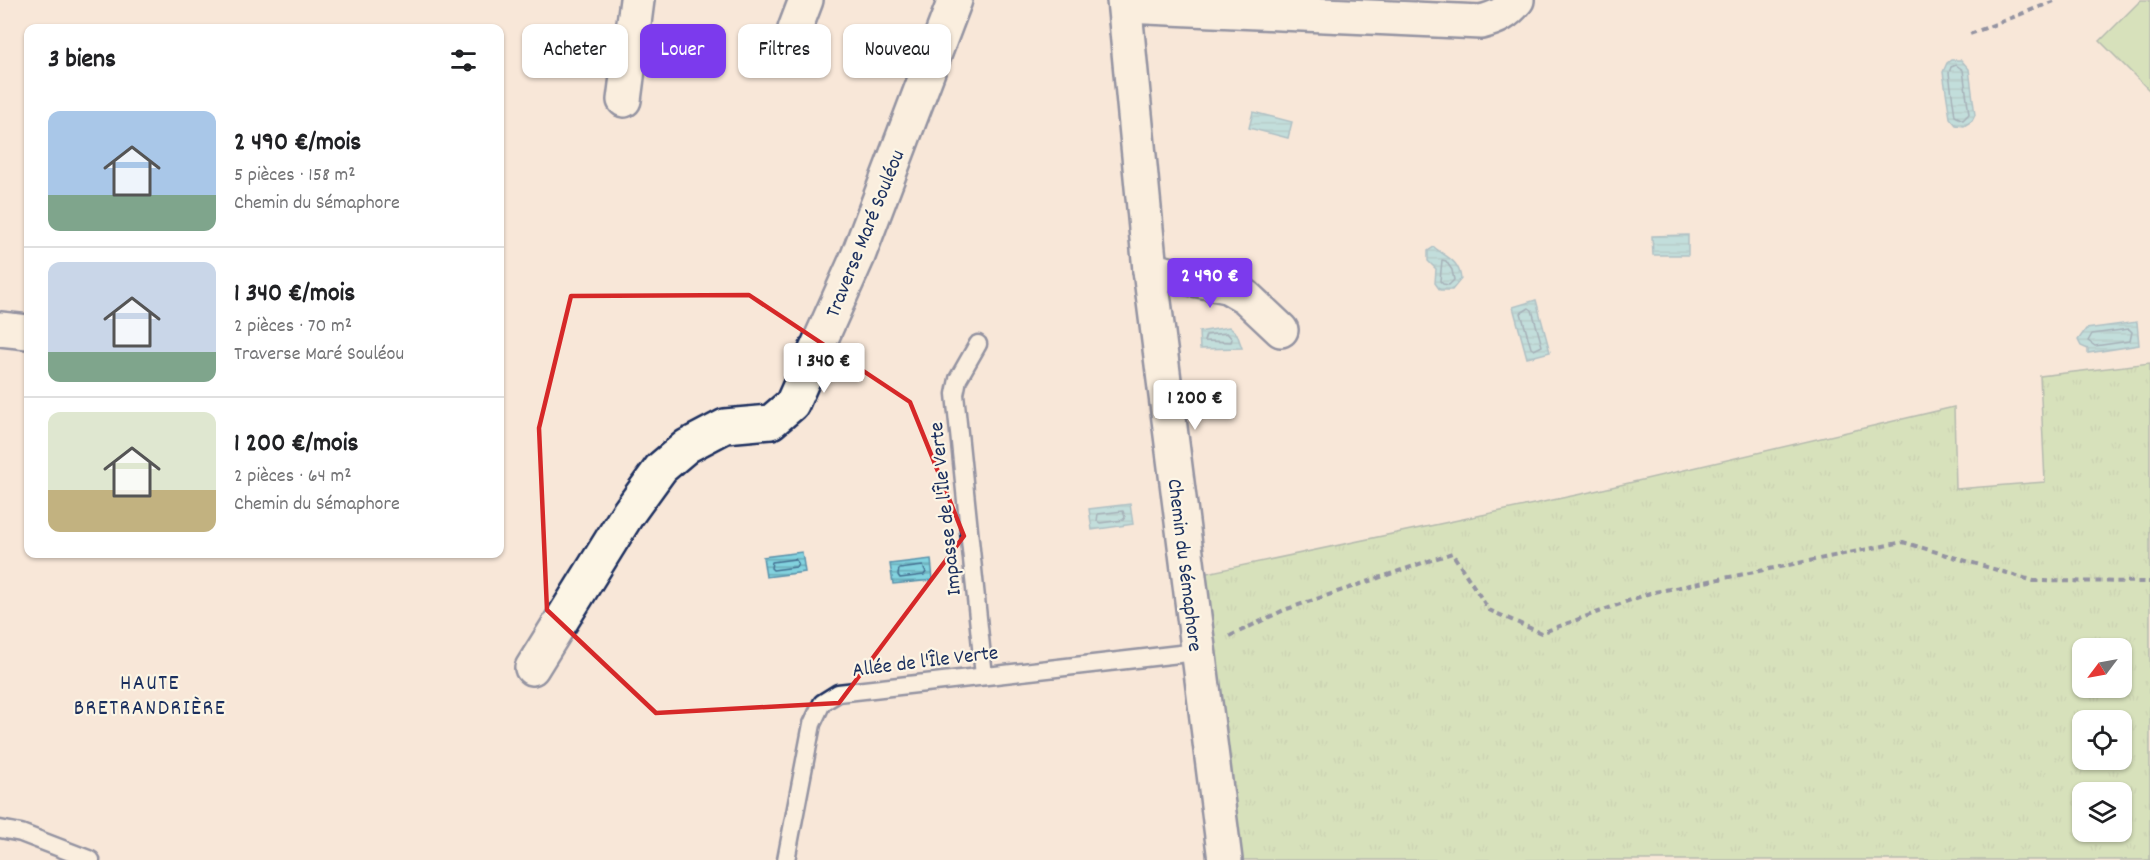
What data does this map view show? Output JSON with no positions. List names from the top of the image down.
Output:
{
  "streets": {
    "street": ["Traverse Maré Souléou", "Chemin du Sémaphore"],
    "lane": ["Impasse de l'Île Verte", "Allée de l'Île Verte"]
  },
  "crossings": [
    ["Impasse de l'Île Verte", "Allée de l'Île Verte"],
    ["Chemin du Sémaphore", "Allée de l'Île Verte"]
  ],
  "districts": ["HAUTE BRETRANDRIÈRE"],
  "north": "bottom left",
  "page": {
    "chip": [
      "Acheter",
      "Louer",
      "Filtres",
      "Nouveau"
    ],
    "heading": "3 biens",
    "list": [
      {
        "name": "2 490 €/mois",
        "note": "5 pièces · 158 m² · Chemin du Sémaphore"
      },
      {
        "name": "1 340 €/mois",
        "note": "2 pièces · 70 m² · Traverse Maré Souléou"
      },
      {
        "name": "1 200 €/mois",
        "note": "2 pièces · 64 m² · Chemin du Sémaphore"
      }
    ],
    "price": ["2 490 €", "1 340 €", "1 200 €"]
  }
}
